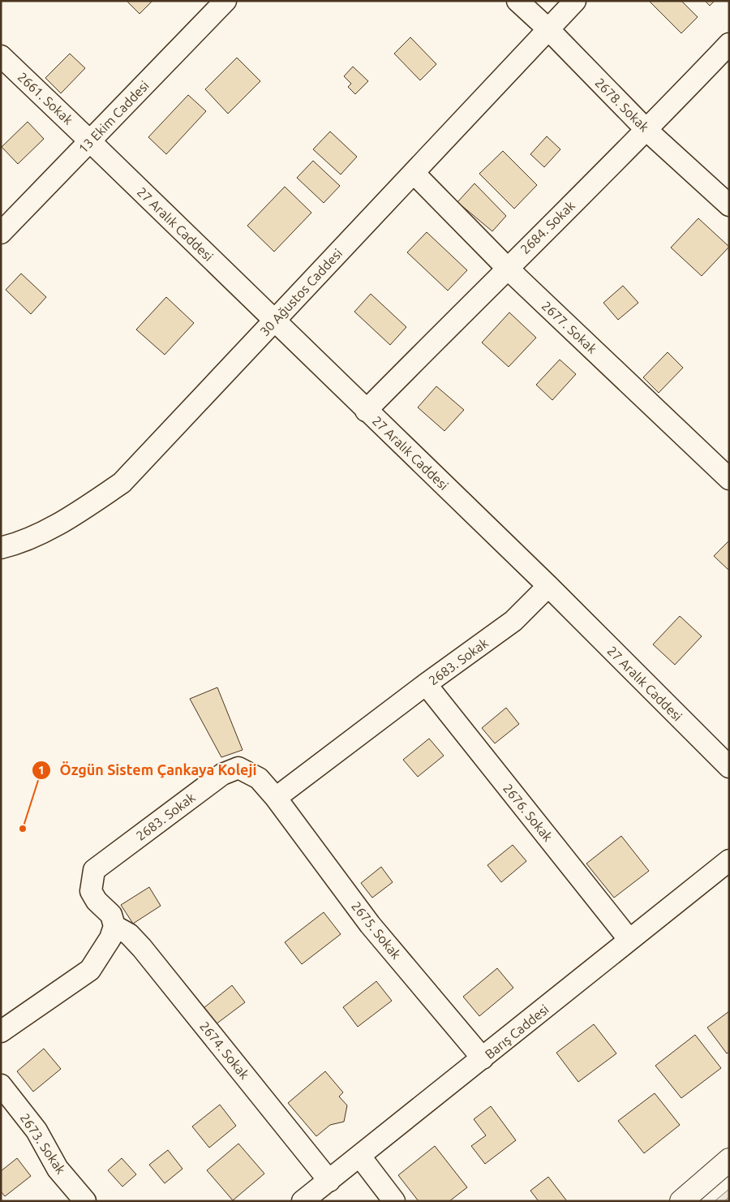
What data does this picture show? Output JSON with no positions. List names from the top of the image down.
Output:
{
  "streets": {
    "street": [
      "2661. Sokak",
      "2678. Sokak",
      "13 Ekim Caddesi",
      "27 Aralık Caddesi",
      "2684. Sokak",
      "30 Ağustos Caddesi",
      "2677. Sokak",
      "2683. Sokak",
      "2676. Sokak",
      "2675. Sokak",
      "Barış Caddesi",
      "2674. Sokak",
      "2673. Sokak"
    ]
  },
  "crossings": [
    ["2661. Sokak", "13 Ekim Caddesi"],
    ["2661. Sokak", "27 Aralık Caddesi"],
    ["2678. Sokak", "2684. Sokak"],
    ["2678. Sokak", "30 Ağustos Caddesi"],
    ["13 Ekim Caddesi", "27 Aralık Caddesi"],
    ["27 Aralık Caddesi", "2684. Sokak"],
    ["27 Aralık Caddesi", "30 Ağustos Caddesi"],
    ["27 Aralık Caddesi", "2683. Sokak"],
    ["2684. Sokak", "2677. Sokak"],
    ["30 Ağustos Caddesi", "2677. Sokak"],
    ["2683. Sokak", "2676. Sokak"],
    ["2683. Sokak", "2675. Sokak"],
    ["2683. Sokak", "2674. Sokak"],
    ["2676. Sokak", "Barış Caddesi"],
    ["2675. Sokak", "Barış Caddesi"],
    ["Barış Caddesi", "2674. Sokak"]
  ],
  "places": ["Özgün Sistem Çankaya Koleji"]
}
